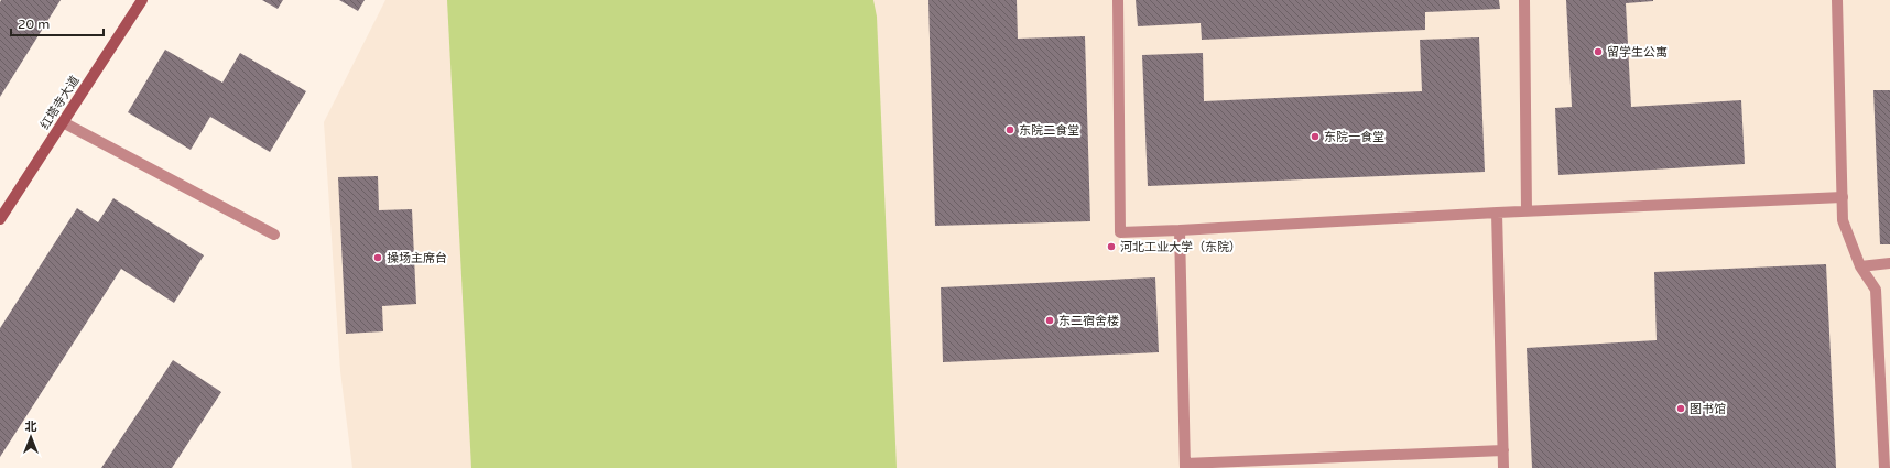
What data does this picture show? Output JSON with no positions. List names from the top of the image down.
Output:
{
  "streets": {
    "street": ["红塔寺大道"]
  },
  "places": [
    "留学生公寓",
    "东院二食堂",
    "东院一食堂",
    "河北工业大学（东院）",
    "操场主席台",
    "东二宿舍楼",
    "图书馆"
  ],
  "scale_bar": "20 m",
  "north": "top"
}
